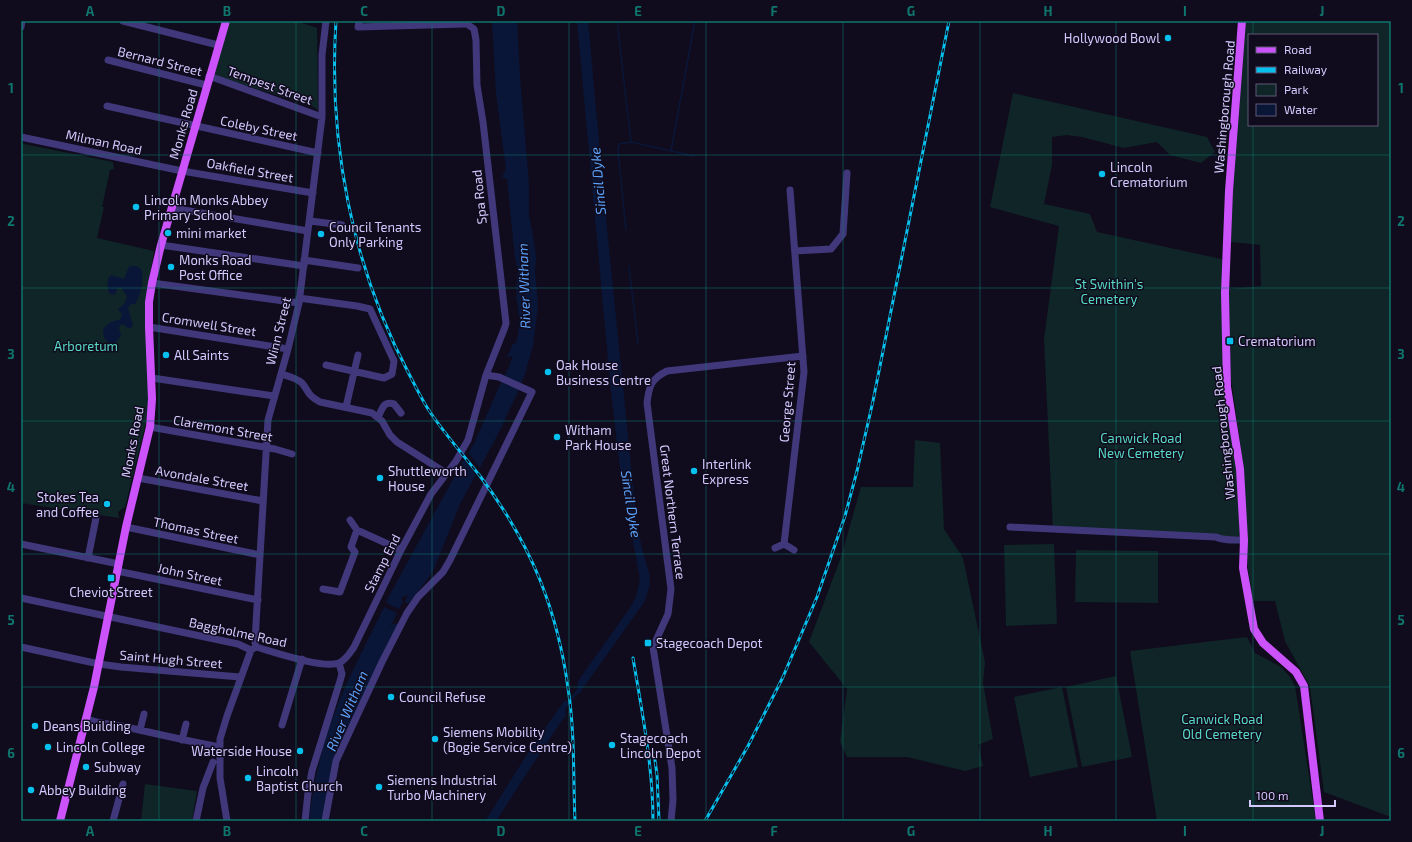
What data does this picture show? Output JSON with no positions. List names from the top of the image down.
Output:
{
  "streets": {
    "main road": ["Washingborough Road", "Monks Road"],
    "street": [
      "Bernard Street",
      "Tempest Street",
      "Coleby Street",
      "Milman Road",
      "Oakfield Street",
      "Spa Road",
      "Cromwell Street",
      "Winn Street",
      "George Street",
      "Claremont Street",
      "Avondale Street",
      "Great Northern Terrace",
      "Thomas Street",
      "Stamp End",
      "John Street",
      "Baggholme Road",
      "Saint Hugh Street"
    ]
  },
  "crossings": [
    ["Bernard Street", "Monks Road"],
    ["Tempest Street", "Monks Road"],
    ["Tempest Street", "Winn Street"],
    ["Monks Road", "Coleby Street"],
    ["Monks Road", "Milman Road"],
    ["Monks Road", "Oakfield Street"],
    ["Monks Road", "Cromwell Street"],
    ["Monks Road", "Claremont Street"],
    ["Monks Road", "Avondale Street"],
    ["Monks Road", "Thomas Street"],
    ["Monks Road", "John Street"],
    ["Monks Road", "Baggholme Road"],
    ["Monks Road", "Saint Hugh Street"],
    ["Coleby Street", "Winn Street"],
    ["Milman Road", "Oakfield Street"],
    ["Oakfield Street", "Winn Street"],
    ["Spa Road", "Stamp End"],
    ["Cromwell Street", "Winn Street"],
    ["Winn Street", "Claremont Street"],
    ["Winn Street", "Avondale Street"],
    ["Winn Street", "Thomas Street"],
    ["Winn Street", "John Street"],
    ["Winn Street", "Baggholme Road"],
    ["George Street", "Great Northern Terrace"],
    ["Stamp End", "Baggholme Road"]
  ],
  "water": ["Sincil Dyke", "River Witham"],
  "parks": [
    "St Swithin's Cemetery",
    "Arboretum",
    "Canwick Road New Cemetery",
    "Canwick Road Old Cemetery"
  ],
  "places": {
    "other": [
      "Hollywood Bowl",
      "Lincoln Crematorium",
      "Lincoln Monks Abbey Primary School",
      "mini market",
      "Council Tenants Only Parking",
      "Monks Road Post Office",
      "All Saints",
      "Oak House Business Centre",
      "Witham Park House",
      "Interlink Express",
      "Shuttleworth House",
      "Stokes Tea and Coffee",
      "Council Refuse",
      "Deans Building",
      "Siemens Mobility (Bogie Service Centre)",
      "Stagecoach Lincoln Depot",
      "Lincoln College",
      "Waterside House",
      "Subway",
      "Lincoln Baptist Church",
      "Siemens Industrial Turbo Machinery",
      "Abbey Building"
    ],
    "transit": ["Crematorium", "Cheviot Street", "Stagecoach Depot"]
  },
  "legend": [
    "Road",
    "Railway",
    "Park",
    "Water"
  ],
  "scale_bar": "100 m",
  "grid": {
    "columns": [
      "A",
      "B",
      "C",
      "D",
      "E",
      "F",
      "G",
      "H",
      "I",
      "J"
    ],
    "rows": [
      "1",
      "2",
      "3",
      "4",
      "5",
      "6"
    ]
  }
}
